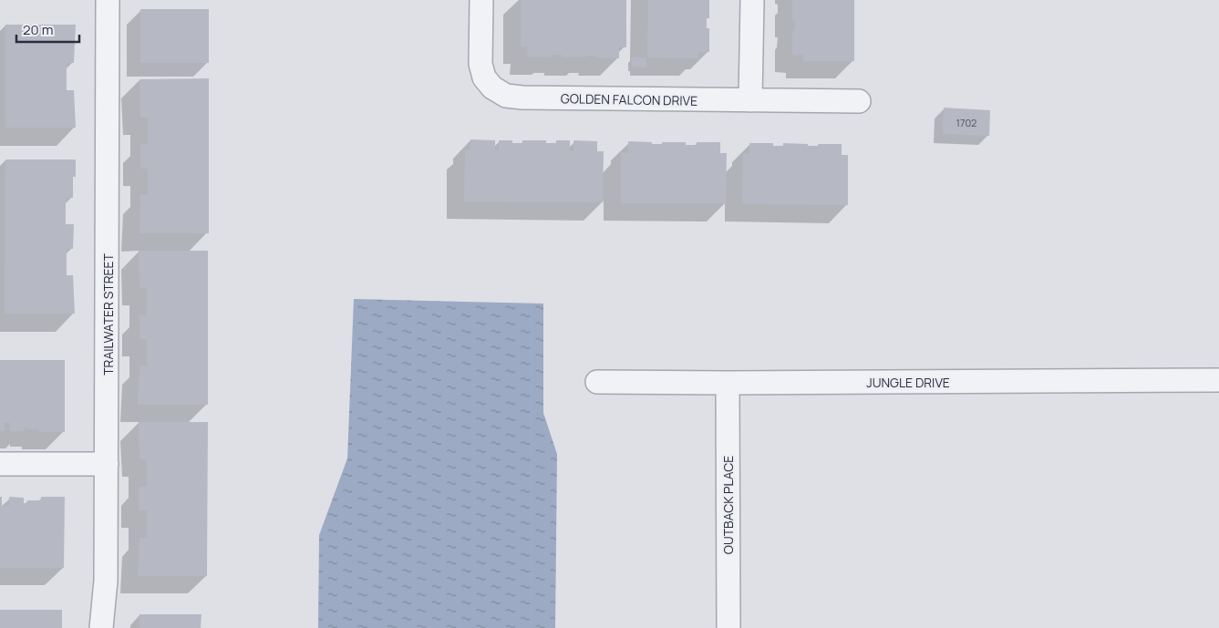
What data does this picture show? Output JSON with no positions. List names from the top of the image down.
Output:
{
  "streets": {
    "street": [
      "GOLDEN FALCON DRIVE",
      "TRAILWATER STREET",
      "JUNGLE DRIVE",
      "OUTBACK PLACE"
    ]
  },
  "crossings": [
    ["JUNGLE DRIVE", "OUTBACK PLACE"]
  ],
  "house_numbers": ["1702"],
  "scale_bar": "20 m"
}
